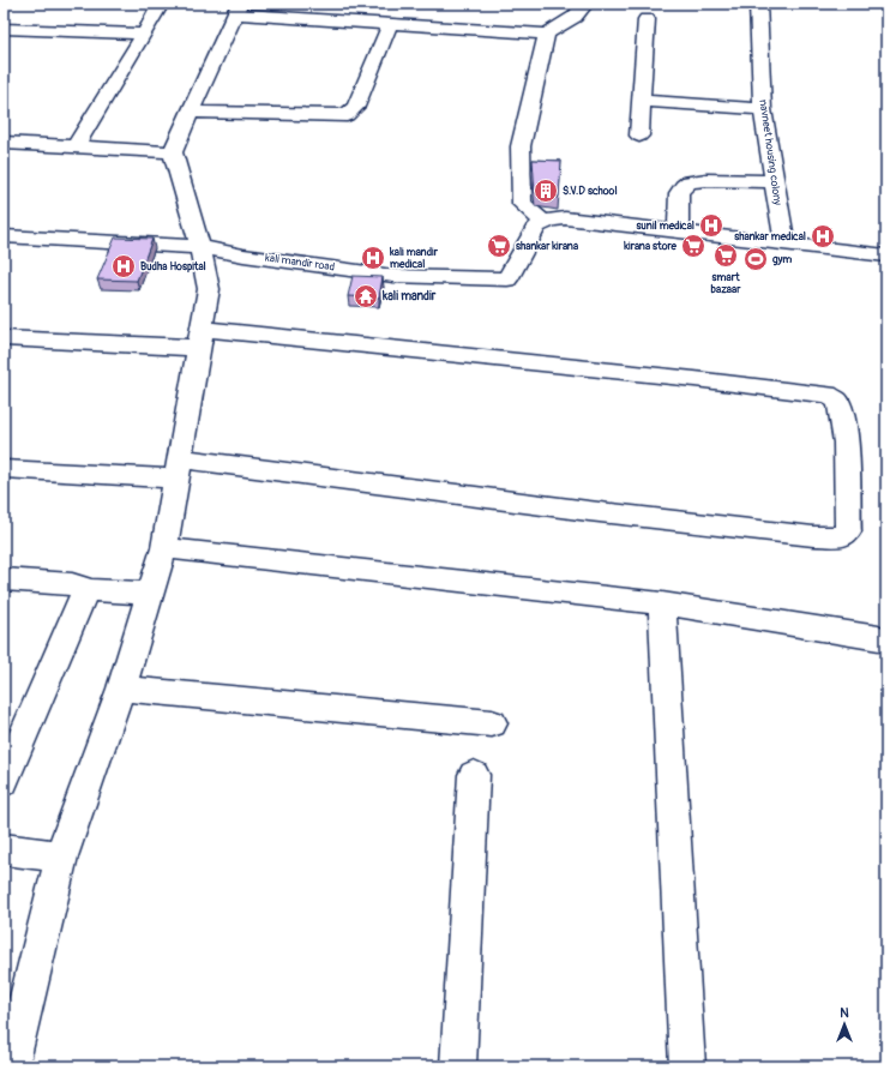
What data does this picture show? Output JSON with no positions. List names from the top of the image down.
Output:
{
  "streets": {
    "street": ["navneet housing colony", "kali mandir road"]
  },
  "places": {
    "building": ["S.V.D school"],
    "hospital": [
      "sunil medical",
      "shankar medical",
      "kali mandir medical",
      "Budha Hospital"
    ],
    "supermarket": ["shankar kirana", "kirana store", "smart bazaar"],
    "sports": ["gym"],
    "temple": ["kali mandir"]
  },
  "north": "top"
}
